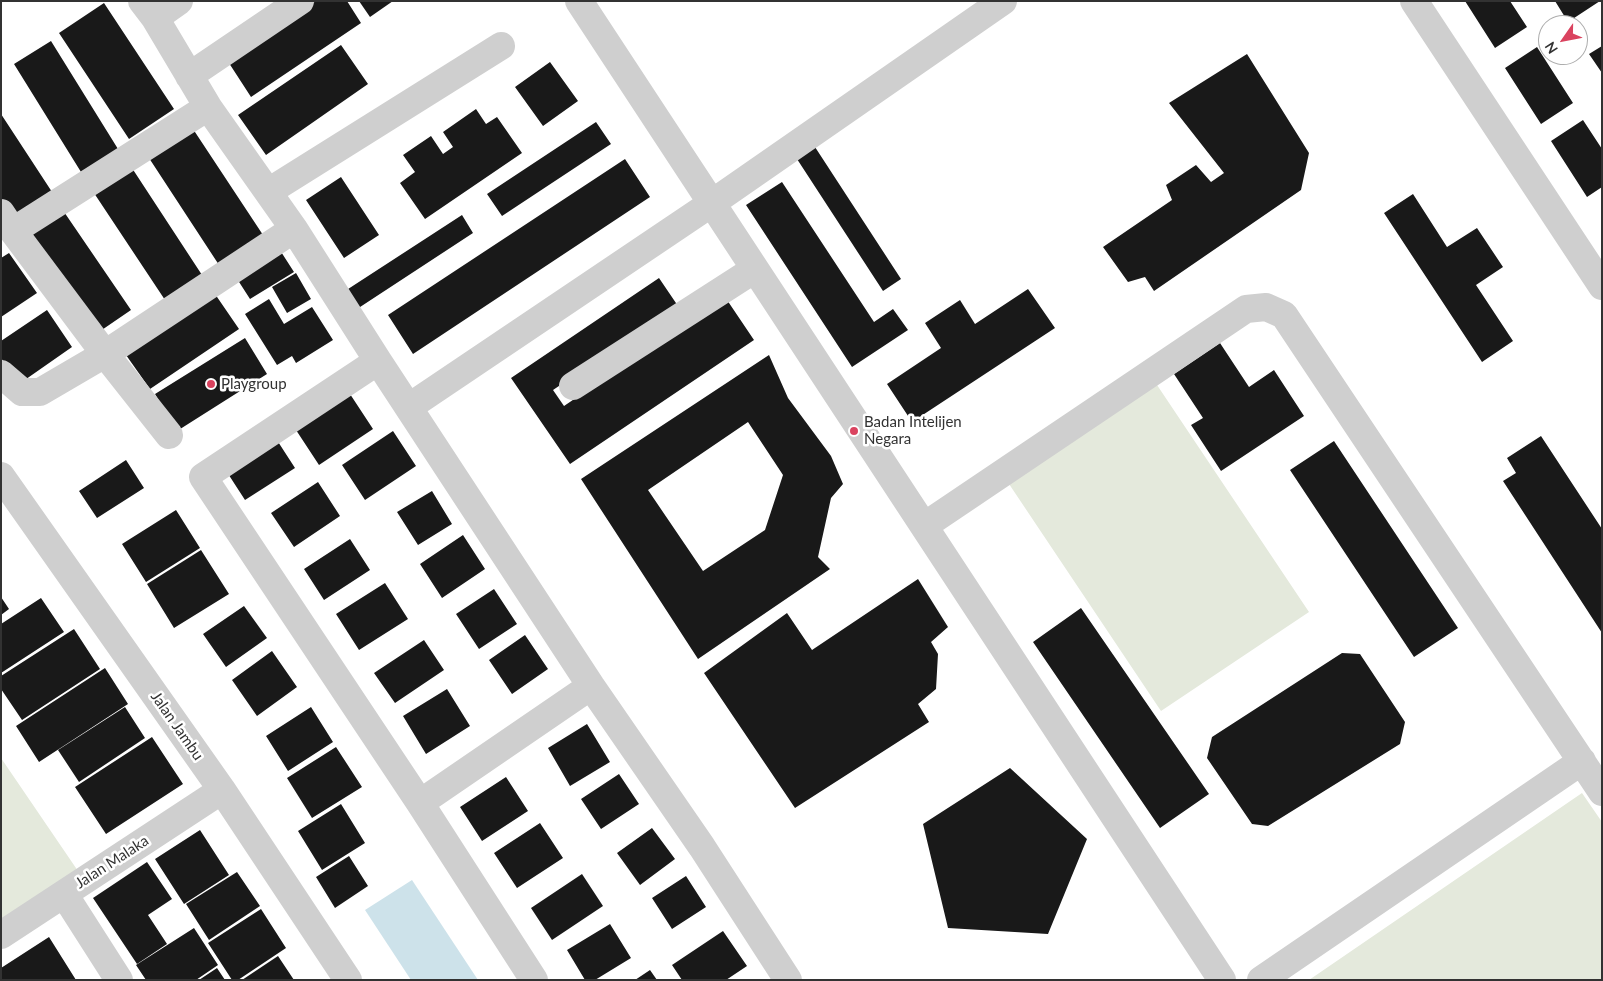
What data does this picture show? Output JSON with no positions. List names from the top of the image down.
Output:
{
  "streets": {
    "street": ["Jalan Jambu", "Jalan Malaka"]
  },
  "crossings": [
    ["Jalan Jambu", "Jalan Malaka"]
  ],
  "places": ["Playgroup", "Badan Intelijen Negara"],
  "north": "bottom left"
}
